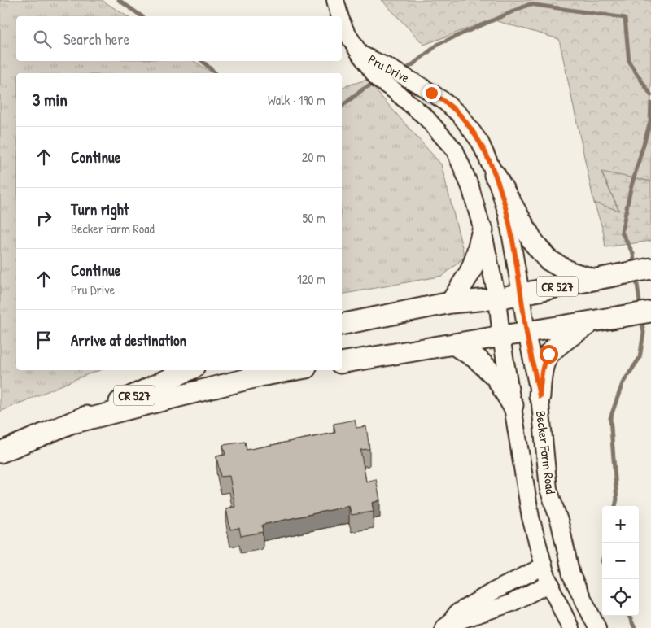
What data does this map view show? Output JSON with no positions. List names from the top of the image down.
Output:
{
  "streets": {
    "main road": ["CR 527"],
    "street": ["Pru Drive", "Becker Farm Road"]
  },
  "crossings": [
    ["Pru Drive", "CR 527"],
    ["Pru Drive", "Becker Farm Road"],
    ["CR 527", "Becker Farm Road"]
  ],
  "page": {
    "search": "Search here",
    "heading": ["3 min", "Walk · 190 m"],
    "list": [
      ["Continue", "20 m"],
      ["Turn right", "Becker Farm Road", "50 m"],
      ["Continue", "Pru Drive", "120 m"],
      "Arrive at destination"
    ],
    "map_buttons": ["+", "−"]
  }
}
